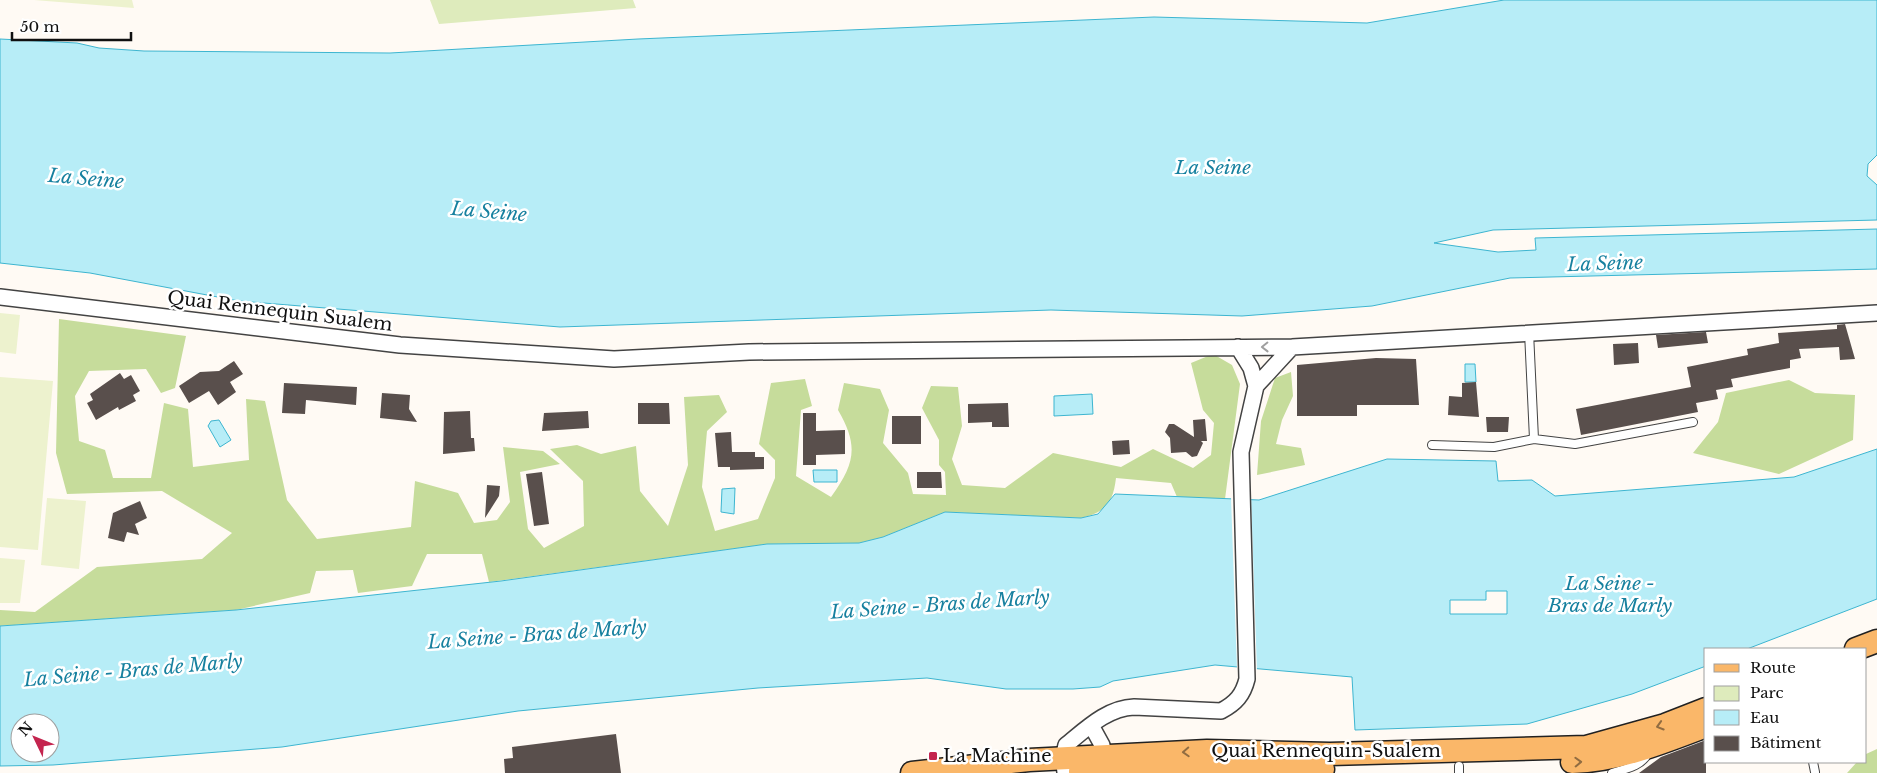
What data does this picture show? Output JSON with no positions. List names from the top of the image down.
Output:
{
  "streets": {
    "main road": ["Quai Rennequin-Sualem"],
    "street": ["Quai Rennequin Sualem"]
  },
  "water": ["La Seine", "La Seine - Bras de Marly"],
  "places": {
    "transit": ["La Machine"]
  },
  "legend": [
    "Route",
    "Parc",
    "Eau",
    "Bâtiment"
  ],
  "scale_bar": "50 m",
  "north": "top left"
}
